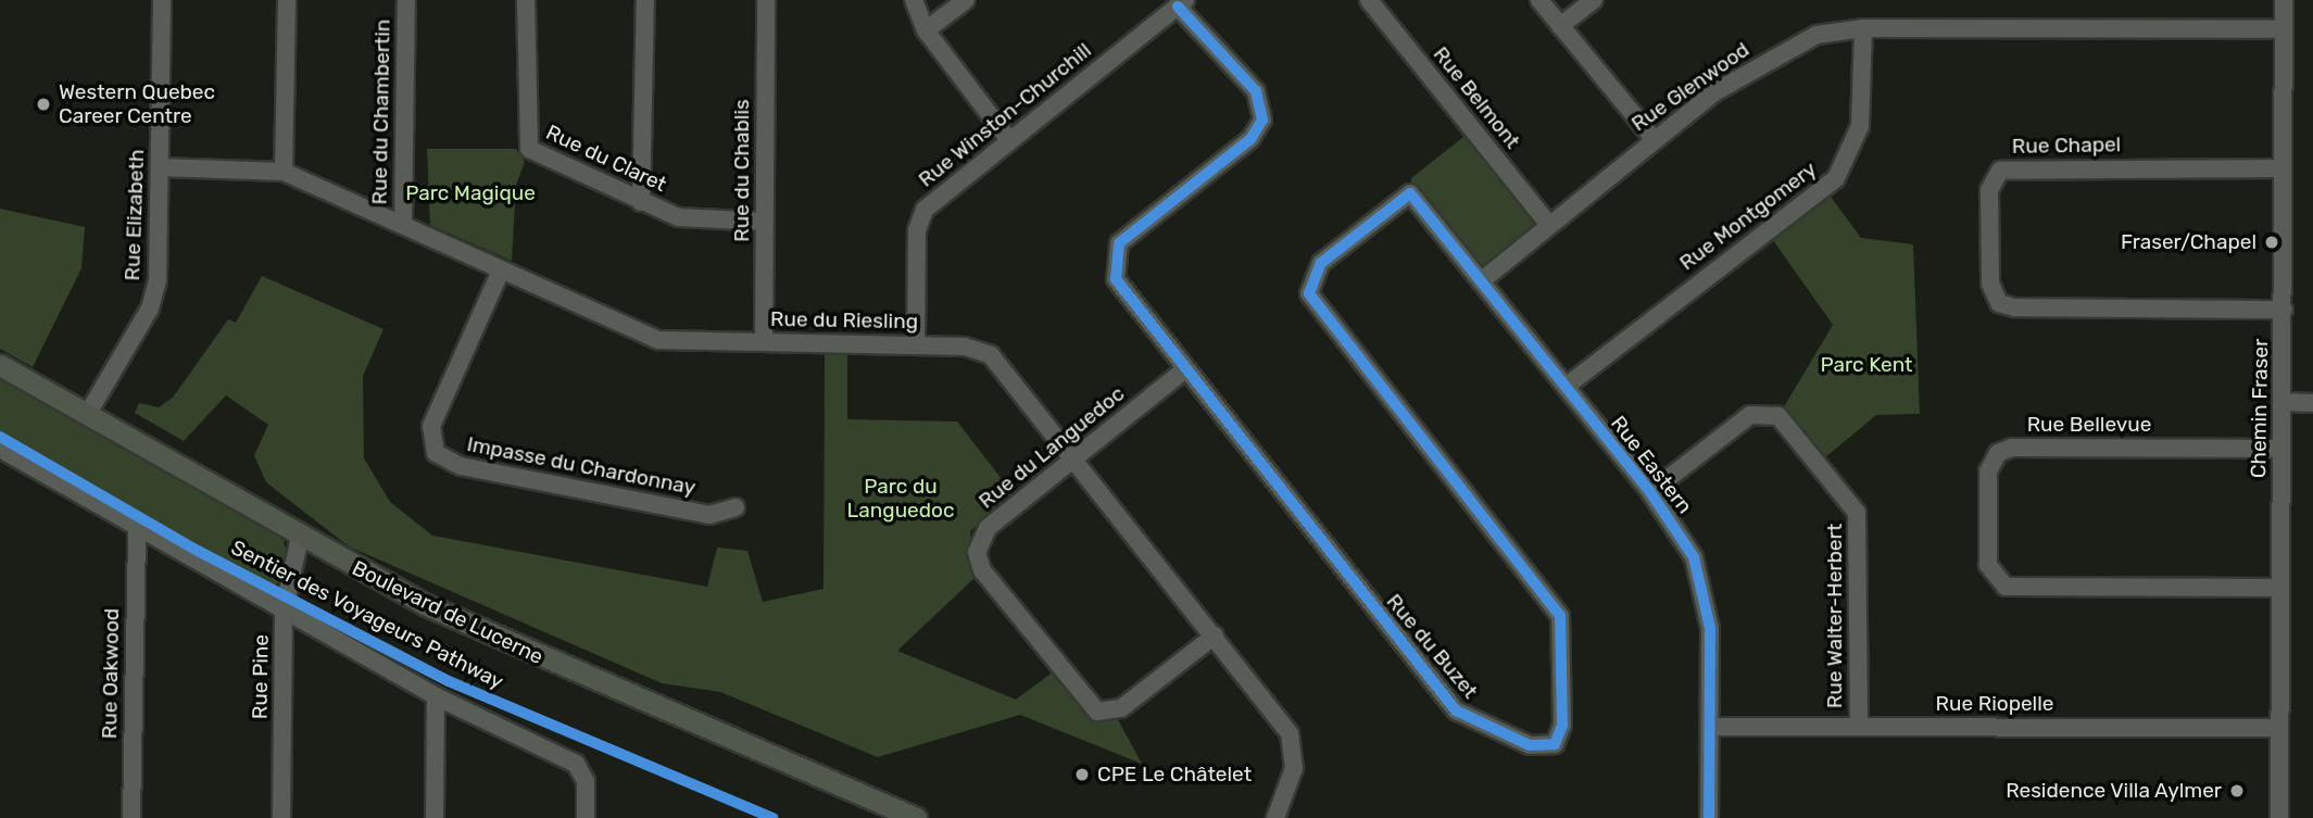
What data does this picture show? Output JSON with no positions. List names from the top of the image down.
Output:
{
  "streets": {
    "main road": ["Boulevard de Lucerne"],
    "street": [
      "Rue Glenwood",
      "Rue Belmont",
      "Rue du Chambertin",
      "Rue Winston-Churchill",
      "Rue Chapel",
      "Rue du Claret",
      "Rue du Chablis",
      "Rue Elizabeth",
      "Rue Montgomery",
      "Rue du Riesling",
      "Chemin Fraser",
      "Rue Bellevue",
      "Rue du Languedoc",
      "Rue Eastern",
      "Impasse du Chardonnay",
      "Rue Walter-Herbert",
      "Rue du Buzet",
      "Rue Oakwood",
      "Rue Pine",
      "Rue Riopelle"
    ],
    "cycle path": ["Sentier des Voyageurs Pathway"]
  },
  "crossings": [
    ["Rue Glenwood", "Rue Belmont"],
    ["Rue Glenwood", "Rue Montgomery"],
    ["Rue Glenwood", "Chemin Fraser"],
    ["Rue Glenwood", "Rue Eastern"],
    ["Rue du Chambertin", "Rue du Riesling"],
    ["Rue Winston-Churchill", "Rue du Riesling"],
    ["Rue Winston-Churchill", "Rue du Buzet"],
    ["Rue Chapel", "Chemin Fraser"],
    ["Rue du Claret", "Rue du Chablis"],
    ["Rue du Chablis", "Rue du Riesling"],
    ["Rue Elizabeth", "Rue du Riesling"],
    ["Rue Elizabeth", "Boulevard de Lucerne"],
    ["Rue Montgomery", "Rue Eastern"],
    ["Rue du Riesling", "Rue du Languedoc"],
    ["Rue du Riesling", "Impasse du Chardonnay"],
    ["Chemin Fraser", "Rue Bellevue"],
    ["Chemin Fraser", "Rue Riopelle"],
    ["Rue du Languedoc", "Rue du Buzet"],
    ["Rue Eastern", "Rue Walter-Herbert"],
    ["Rue Eastern", "Rue du Buzet"],
    ["Rue Eastern", "Rue Riopelle"],
    ["Boulevard de Lucerne", "Rue Pine"],
    ["Rue Walter-Herbert", "Rue Riopelle"]
  ],
  "parks": ["Parc Magique", "Parc Kent", "Parc du Languedoc"],
  "places": [
    "Western Quebec Career Centre",
    "Fraser/Chapel",
    "CPE Le Châtelet",
    "Residence Villa Aylmer"
  ]
}
